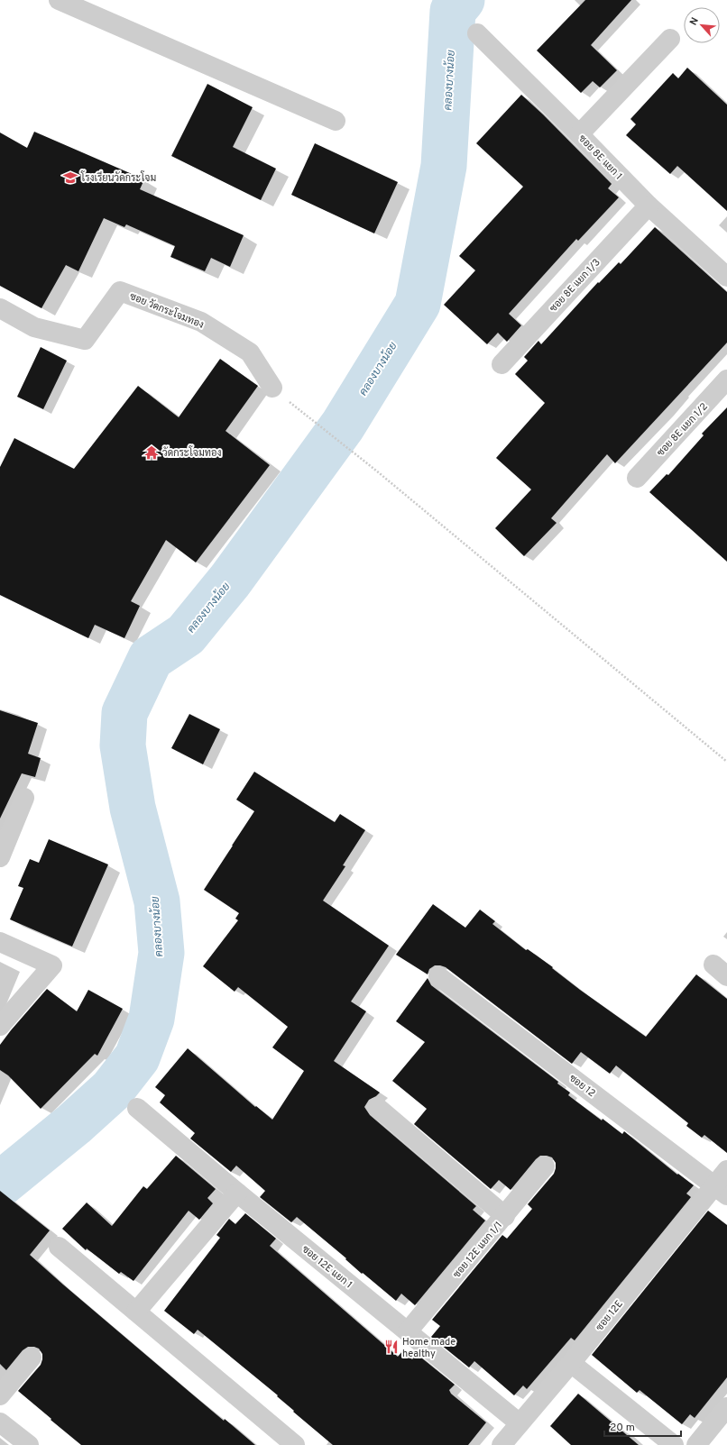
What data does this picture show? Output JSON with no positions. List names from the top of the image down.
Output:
{
  "streets": {
    "street": [
      "ซอย 8E แยก 1",
      "ซอย 8E แยก 1/3",
      "ซอย วัดกระโจมทอง",
      "ซอย 8E แยก 1/2",
      "ซอย 12",
      "ซอย 12E แยก 1/1",
      "ซอย 12E แยก 1",
      "ซอย 12E"
    ]
  },
  "crossings": [
    ["ซอย 8E แยก 1", "ซอย 8E แยก 1/3"],
    ["ซอย 12", "ซอย 12E"],
    ["ซอย 12E แยก 1/1", "ซอย 12E แยก 1"],
    ["ซอย 12E แยก 1", "ซอย 12E"]
  ],
  "water": ["คลองบางน้อย"],
  "places": {
    "school or university": ["โรงเรียนวัดกระโจม"],
    "temple": ["วัดกระโจมทอง"],
    "restaurant": ["Home made healthy"]
  },
  "scale_bar": "20 m",
  "north": "top left"
}
